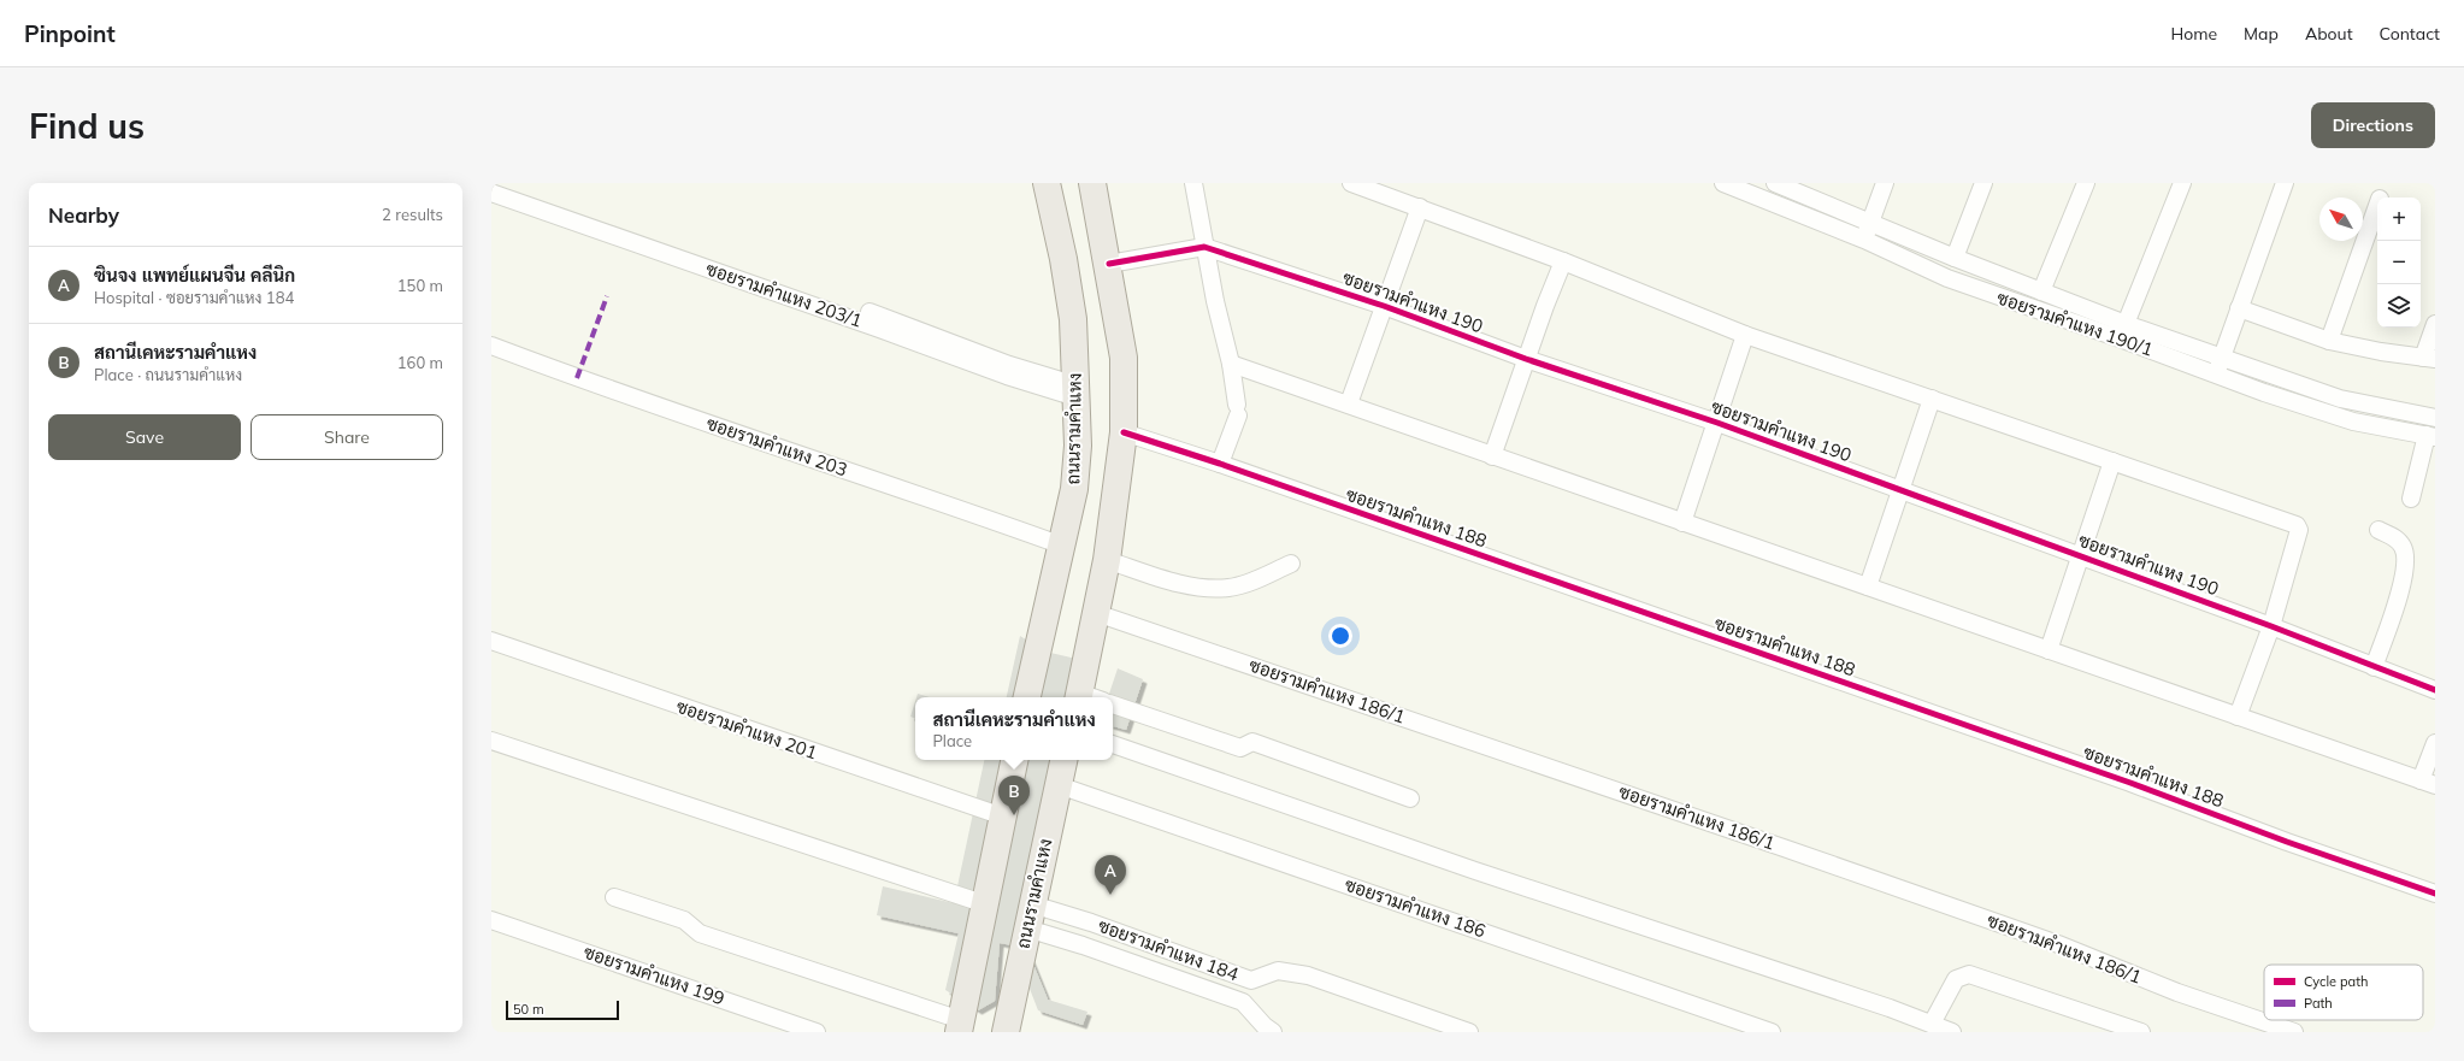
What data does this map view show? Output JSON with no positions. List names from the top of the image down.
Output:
{
  "streets": {
    "main road": ["ถนนรามคำแหง"],
    "street": [
      "ซอยรามคำแหง 203/1",
      "ซอยรามคำแหง 190",
      "ซอยรามคำแหง 190/1",
      "ซอยรามคำแหง 203",
      "ซอยรามคำแหง 188",
      "ซอยรามคำแหง 186/1",
      "ซอยรามคำแหง 201",
      "ซอยรามคำแหง 186",
      "ซอยรามคำแหง 184",
      "ซอยรามคำแหง 199"
    ]
  },
  "crossings": [
    ["ซอยรามคำแหง 203/1", "ถนนรามคำแหง"],
    ["ถนนรามคำแหง", "ซอยรามคำแหง 203"],
    ["ถนนรามคำแหง", "ซอยรามคำแหง 186"],
    ["ถนนรามคำแหง", "ซอยรามคำแหง 184"]
  ],
  "legend": ["Cycle path", "Path"],
  "scale_bar": "50 m",
  "north": "top left",
  "page": {
    "header": "Pinpoint",
    "nav": [
      "Home",
      "Map",
      "About",
      "Contact"
    ],
    "buttons": [
      "Directions",
      ["Save", "Share"]
    ],
    "title": "Find us",
    "heading": ["Nearby", "2 results"],
    "map_buttons": ["+", "−"],
    "list": [
      {
        "mark": "A",
        "name": "ซินจง แพทย์แผนจีน คลีนิก",
        "note": "Hospital · ซอยรามคำแหง 184",
        "value": "150 m"
      },
      {
        "mark": "B",
        "name": "สถานีเคหะรามคำแหง",
        "note": "Place · ถนนรามคำแหง",
        "value": "160 m"
      }
    ],
    "popup": ["สถานีเคหะรามคำแหง", "Place"],
    "pins": ["B", "A"],
    "scale": "50 m"
  }
}
